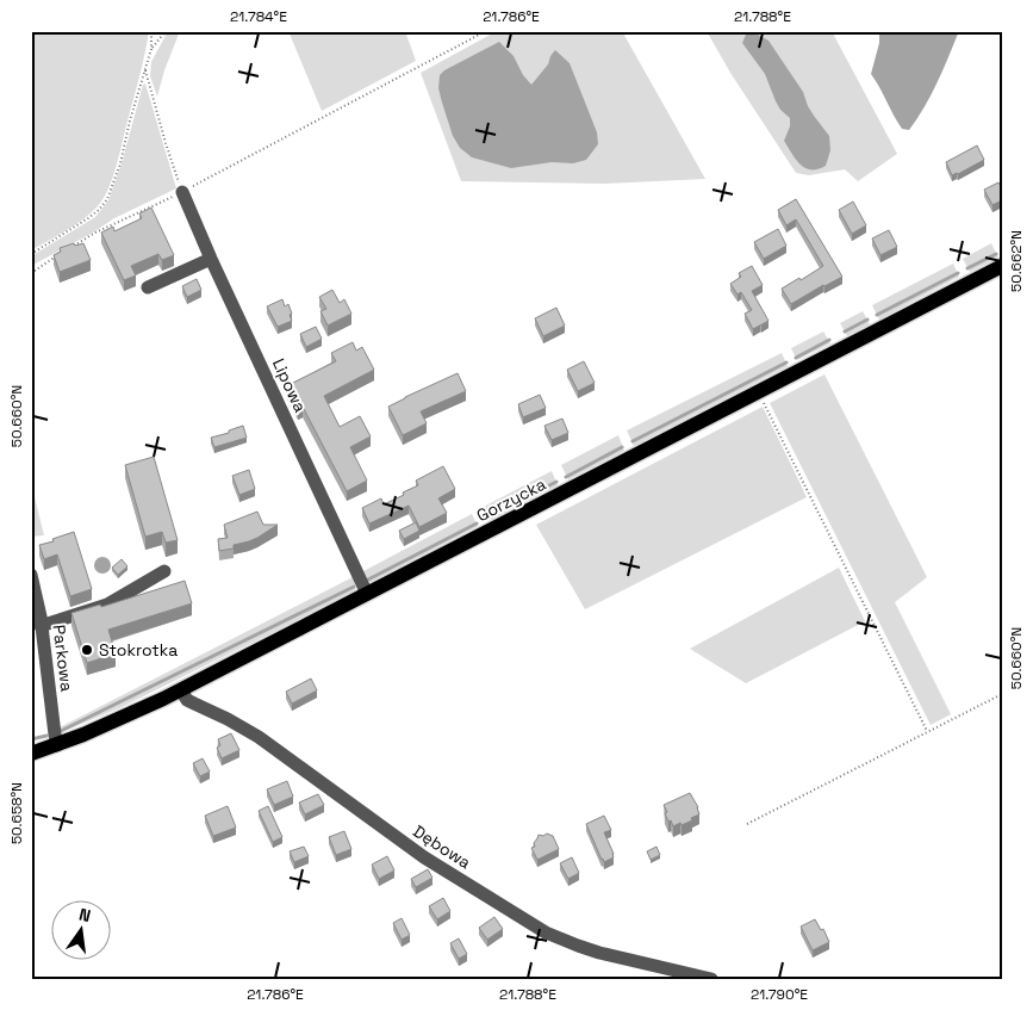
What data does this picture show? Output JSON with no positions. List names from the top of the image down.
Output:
{
  "streets": {
    "main road": ["Gorzycka"],
    "street": ["Lipowa", "Parkowa", "Dębowa"]
  },
  "crossings": [
    ["Lipowa", "Gorzycka"],
    ["Gorzycka", "Parkowa"],
    ["Gorzycka", "Dębowa"]
  ],
  "places": ["Stokrotka"],
  "north": "top",
  "coordinates": [
    "21.784°E",
    "21.786°E",
    "21.788°E",
    "50.662°N",
    "50.660°N",
    "50.658°N",
    "21.790°E"
  ]
}
